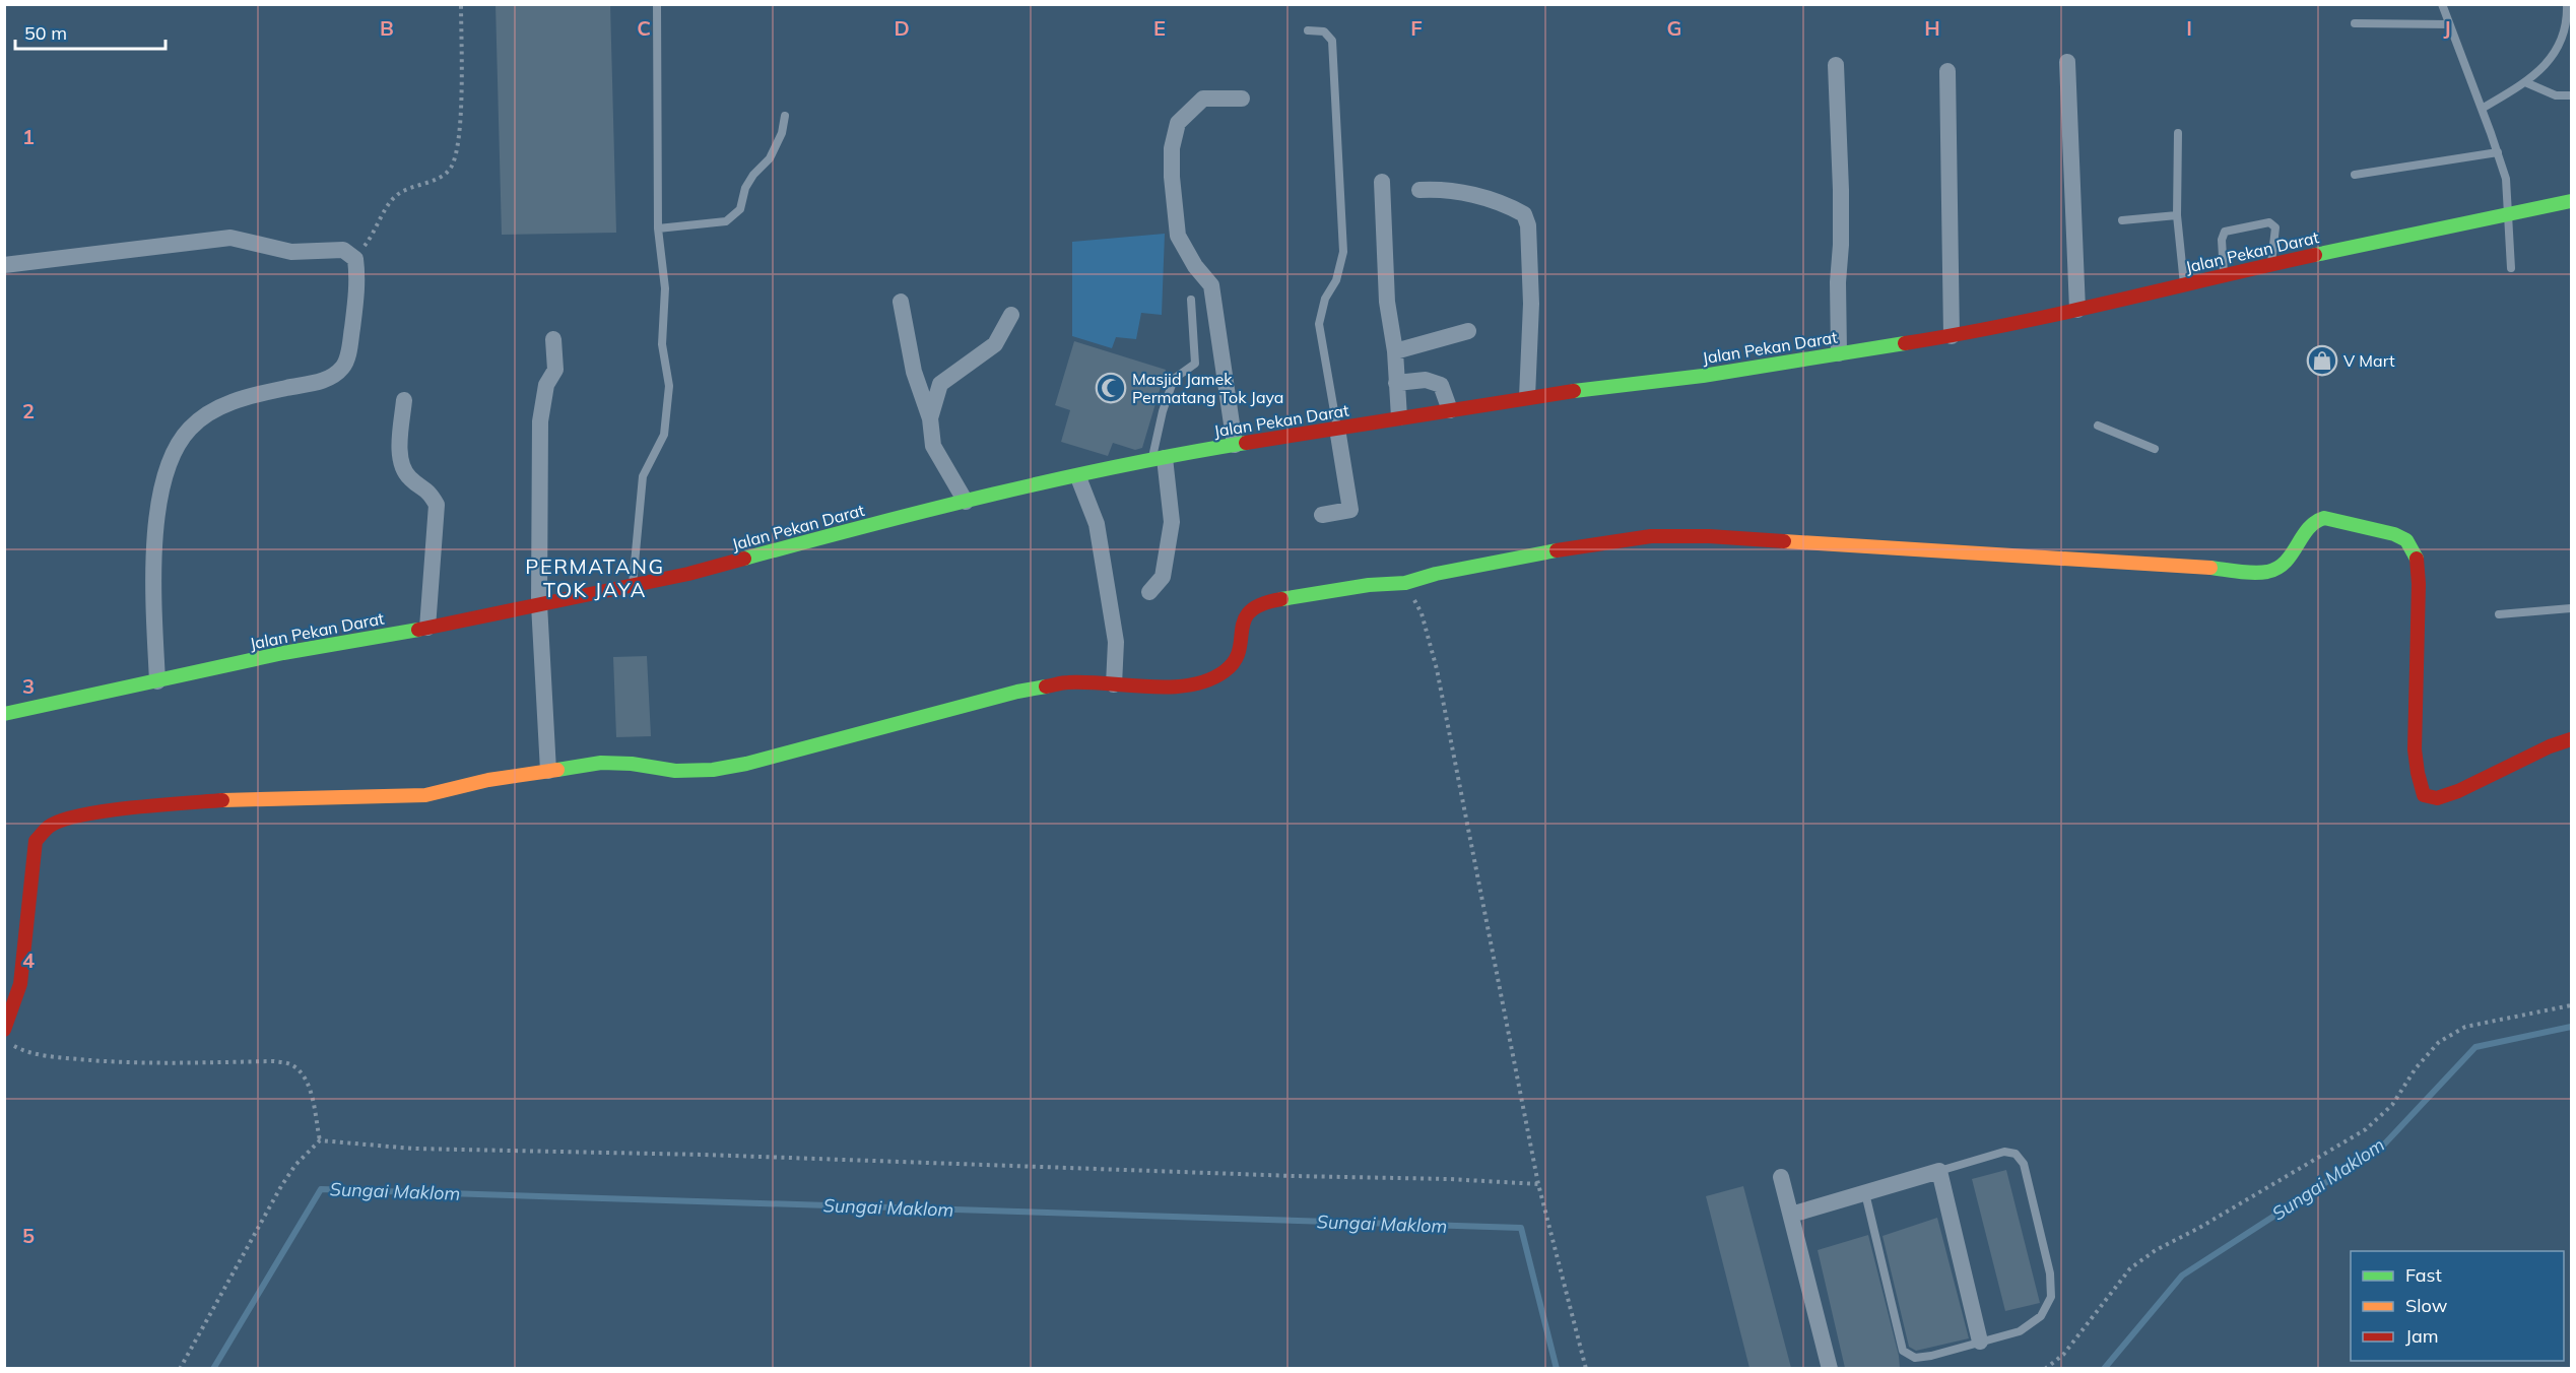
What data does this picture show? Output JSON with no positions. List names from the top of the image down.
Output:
{
  "streets": {
    "street": ["Jalan Pekan Darat"]
  },
  "districts": ["PERMATANG TOK JAYA"],
  "water": ["Sungai Maklom"],
  "places": {
    "shop": ["V Mart"],
    "mosque": ["Masjid Jamek Permatang Tok Jaya"]
  },
  "legend": ["Fast", "Slow", "Jam"],
  "scale_bar": "50 m",
  "grid": {
    "columns": [
      "B",
      "C",
      "D",
      "E",
      "F",
      "G",
      "H",
      "I",
      "J"
    ],
    "rows": [
      "1",
      "2",
      "3",
      "4",
      "5"
    ]
  }
}
